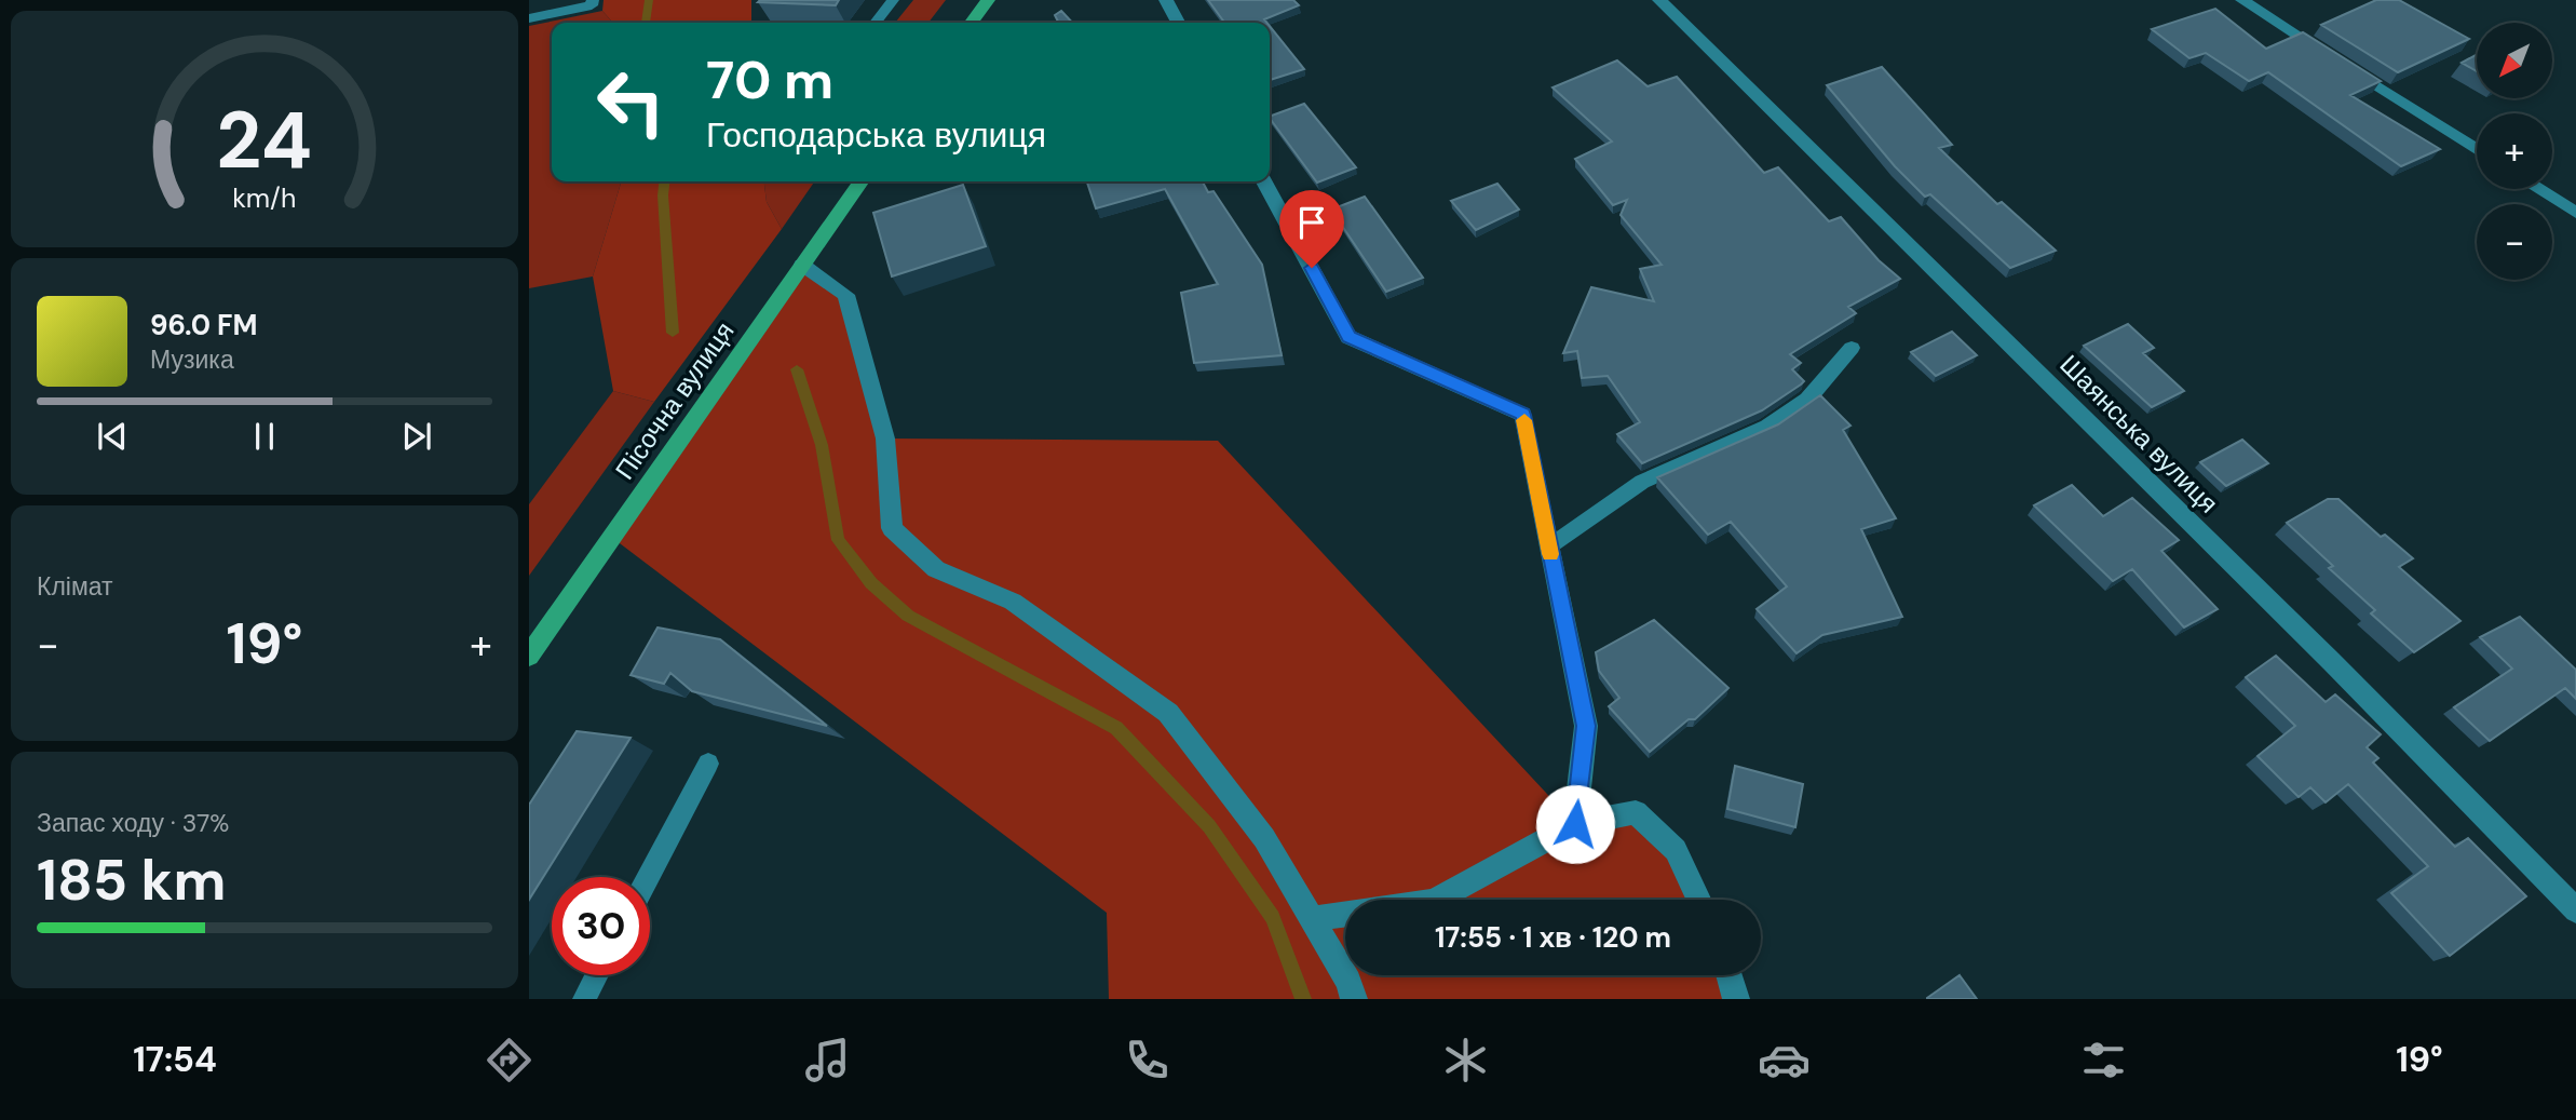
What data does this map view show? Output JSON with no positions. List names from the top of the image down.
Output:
{
  "streets": {
    "main road": ["Пісочна вулиця"],
    "street": ["Шаянська вулиця"]
  },
  "north": "bottom left",
  "page": {
    "map_buttons": ["+", "−"],
    "turn": ["70 m", "Господарська вулиця"],
    "song": ["96.0 FM", "Музика"],
    "tile": [
      "Клімат",
      ["Запас ходу · 37%", "185 km"]
    ],
    "heat": ["−", "19°", "+"],
    "limit": "30",
    "trip": "17:55 · 1 хв · 120 m",
    "tabs": ["17:54", "19°"],
    "gauge": ["24", "km/h"]
  }
}
